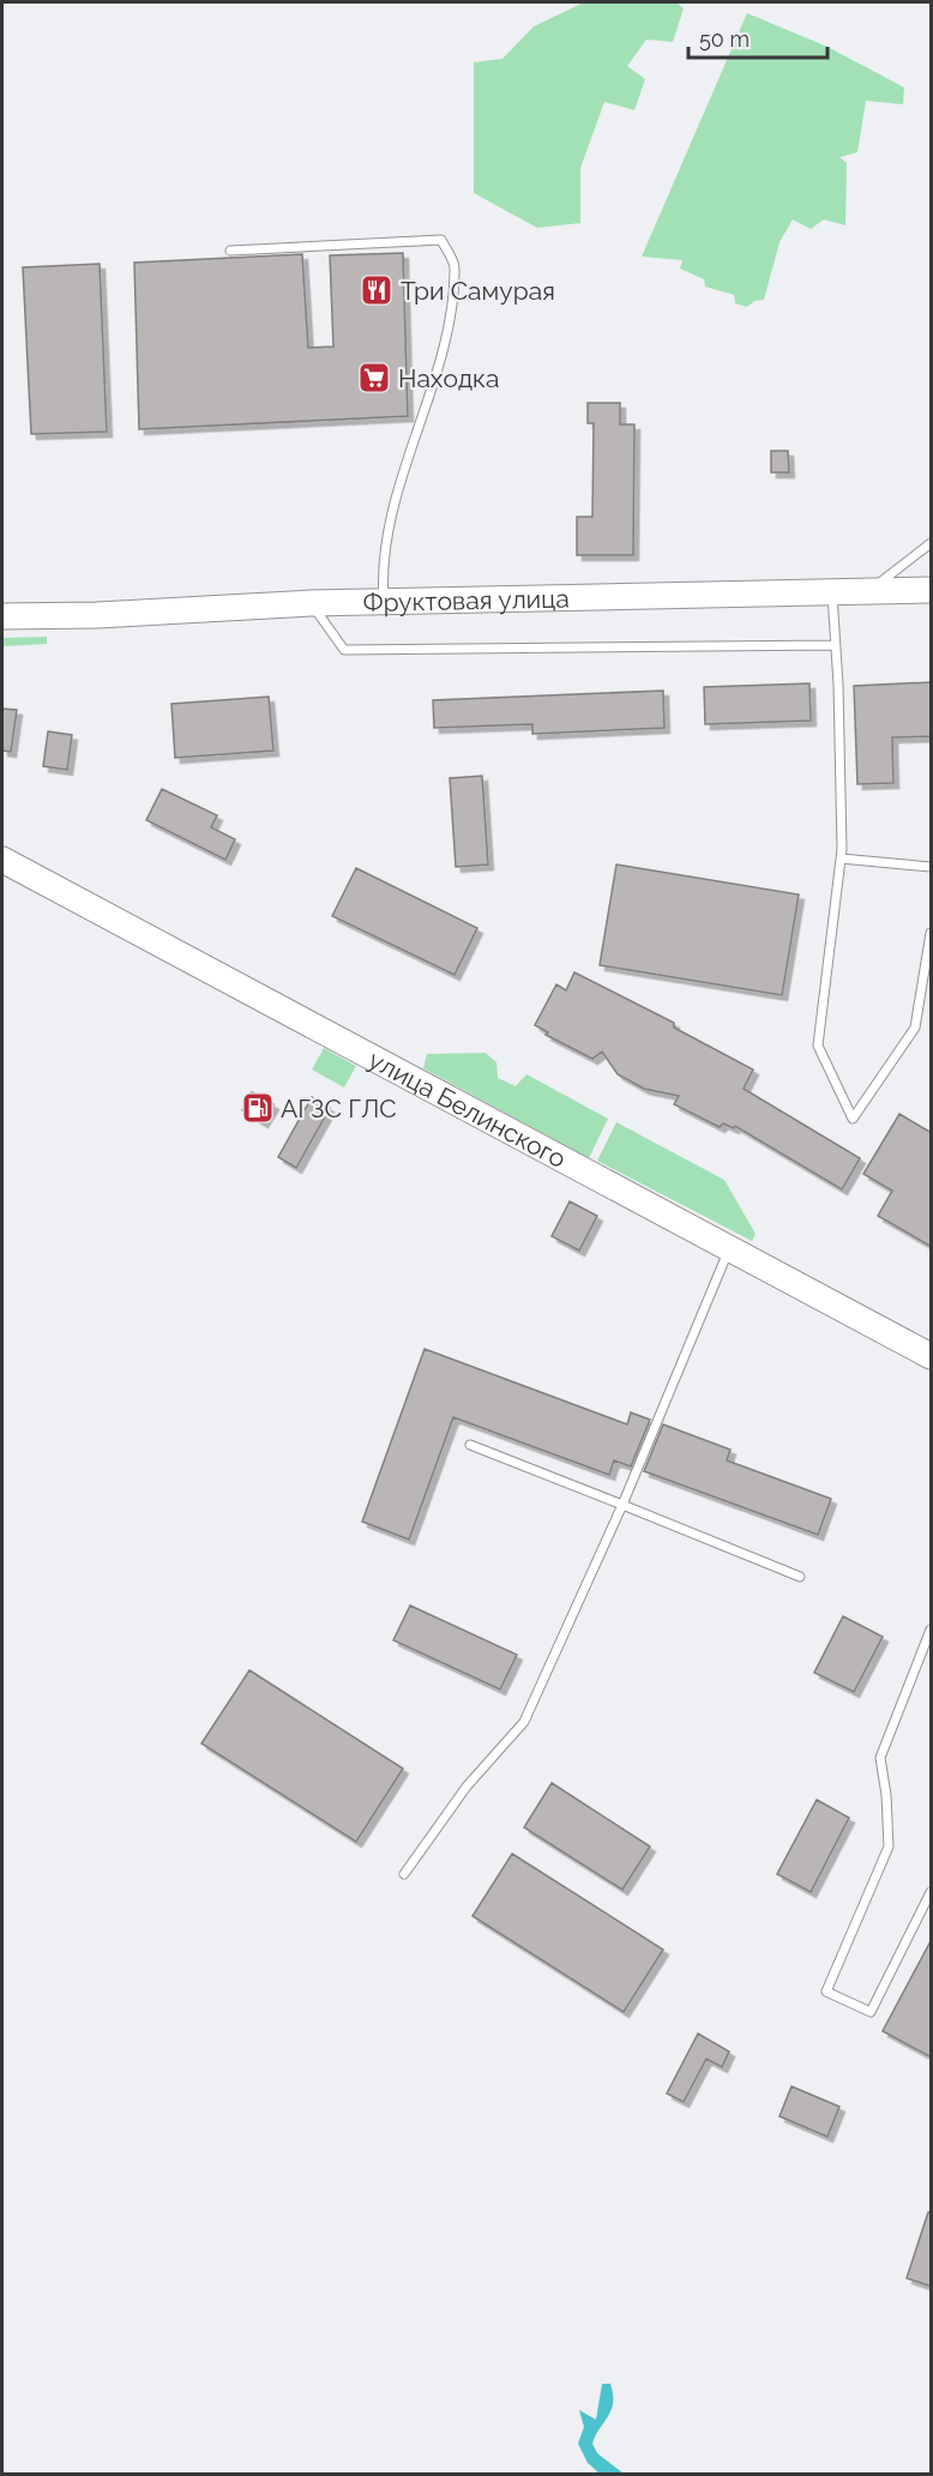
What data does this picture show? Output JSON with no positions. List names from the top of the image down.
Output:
{
  "streets": {
    "main road": ["Фруктовая улица", "улица Белинского"]
  },
  "places": {
    "restaurant": ["Три Самурая"],
    "supermarket": ["Находка"],
    "fuel station": ["АГЗС ГЛС"]
  },
  "scale_bar": "50 m"
}
